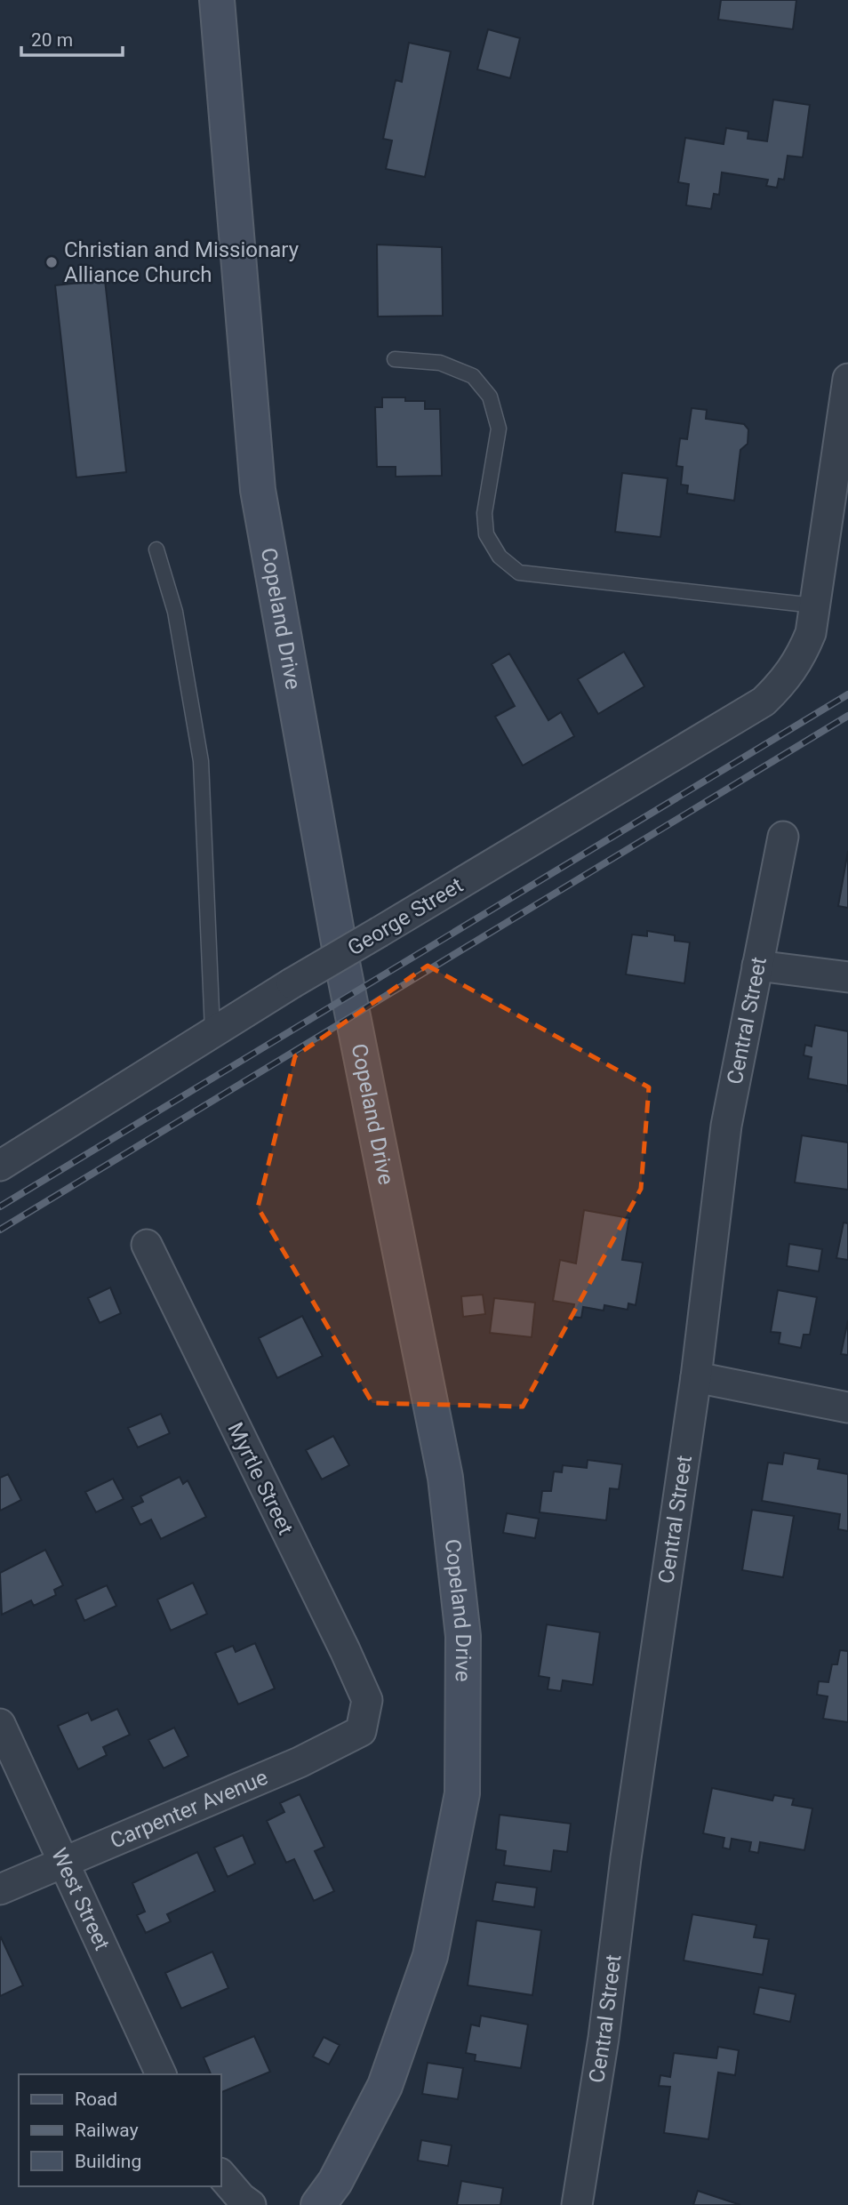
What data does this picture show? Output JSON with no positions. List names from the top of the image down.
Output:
{
  "streets": {
    "main road": ["Copeland Drive"],
    "street": [
      "George Street",
      "Central Street",
      "Myrtle Street",
      "Carpenter Avenue",
      "West Street"
    ]
  },
  "crossings": [
    ["Myrtle Street", "Carpenter Avenue"],
    ["Carpenter Avenue", "West Street"]
  ],
  "places": ["Christian and Missionary Alliance Church"],
  "legend": ["Road", "Railway", "Building"],
  "scale_bar": "20 m"
}
